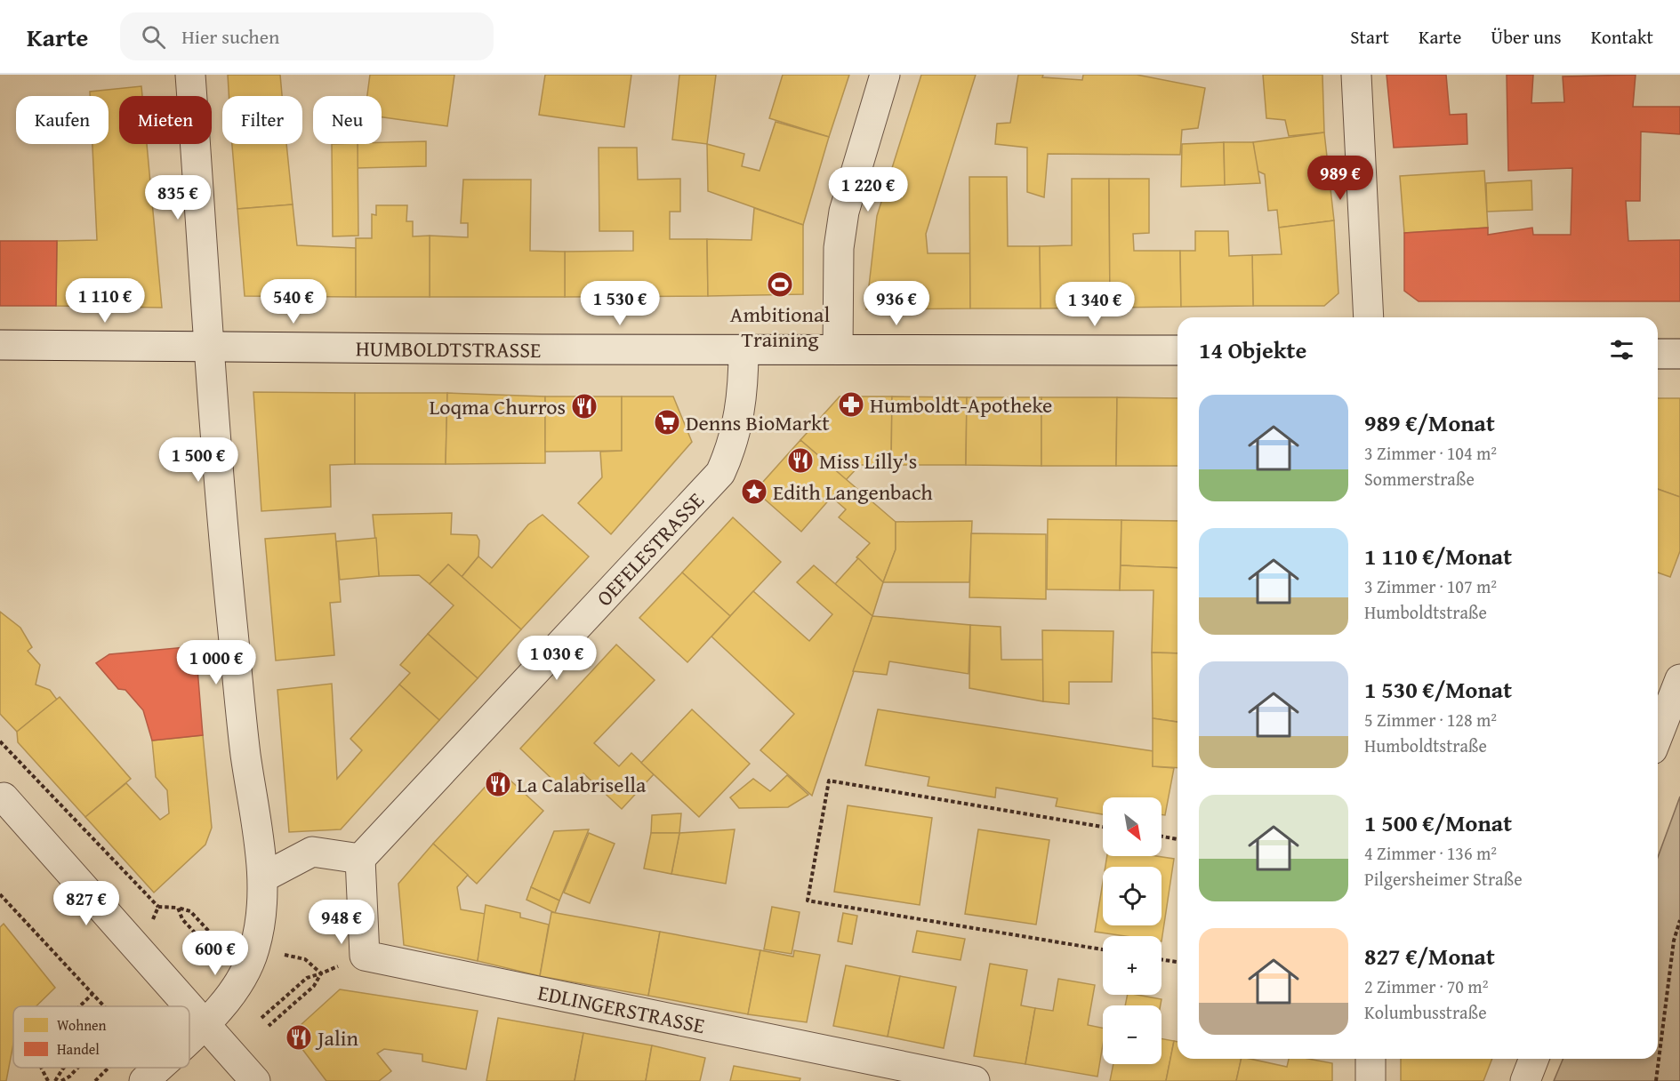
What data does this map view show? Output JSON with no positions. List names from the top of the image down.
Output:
{
  "streets": {
    "street": ["HUMBOLDTSTRASSE", "OEFELESTRASSE", "EDLINGERSTRASSE"]
  },
  "crossings": [
    ["HUMBOLDTSTRASSE", "OEFELESTRASSE"],
    ["OEFELESTRASSE", "EDLINGERSTRASSE"]
  ],
  "places": {
    "sports": ["Ambitional Training"],
    "pharmacy": ["Humboldt-Apotheke"],
    "restaurant": [
      "Loqma Churros",
      "Miss Lilly's",
      "La Calabrisella",
      "Jalin"
    ],
    "supermarket": ["Denns BioMarkt"],
    "place": ["Edith Langenbach"]
  },
  "legend": ["Wohnen", "Handel"],
  "north": "bottom right",
  "page": {
    "header": "Karte",
    "search": "Hier suchen",
    "nav": [
      "Start",
      "Karte",
      "Über uns",
      "Kontakt"
    ],
    "chip": [
      "Kaufen",
      "Mieten",
      "Filter",
      "Neu"
    ],
    "price": [
      "989 €",
      "1 220 €",
      "835 €",
      "1 110 €",
      "540 €",
      "1 530 €",
      "936 €",
      "1 340 €",
      "1 500 €",
      "1 030 €",
      "1 000 €",
      "827 €",
      "948 €",
      "600 €"
    ],
    "heading": "14 Objekte",
    "list": [
      {
        "name": "989 €/Monat",
        "note": "3 Zimmer · 104 m² · Sommerstraße"
      },
      {
        "name": "1 110 €/Monat",
        "note": "3 Zimmer · 107 m² · Humboldtstraße"
      },
      {
        "name": "1 530 €/Monat",
        "note": "5 Zimmer · 128 m² · Humboldtstraße"
      },
      {
        "name": "1 500 €/Monat",
        "note": "4 Zimmer · 136 m² · Pilgersheimer Straße"
      },
      {
        "name": "827 €/Monat",
        "note": "2 Zimmer · 70 m² · Kolumbusstraße"
      }
    ],
    "map_buttons": ["+", "−"]
  }
}
